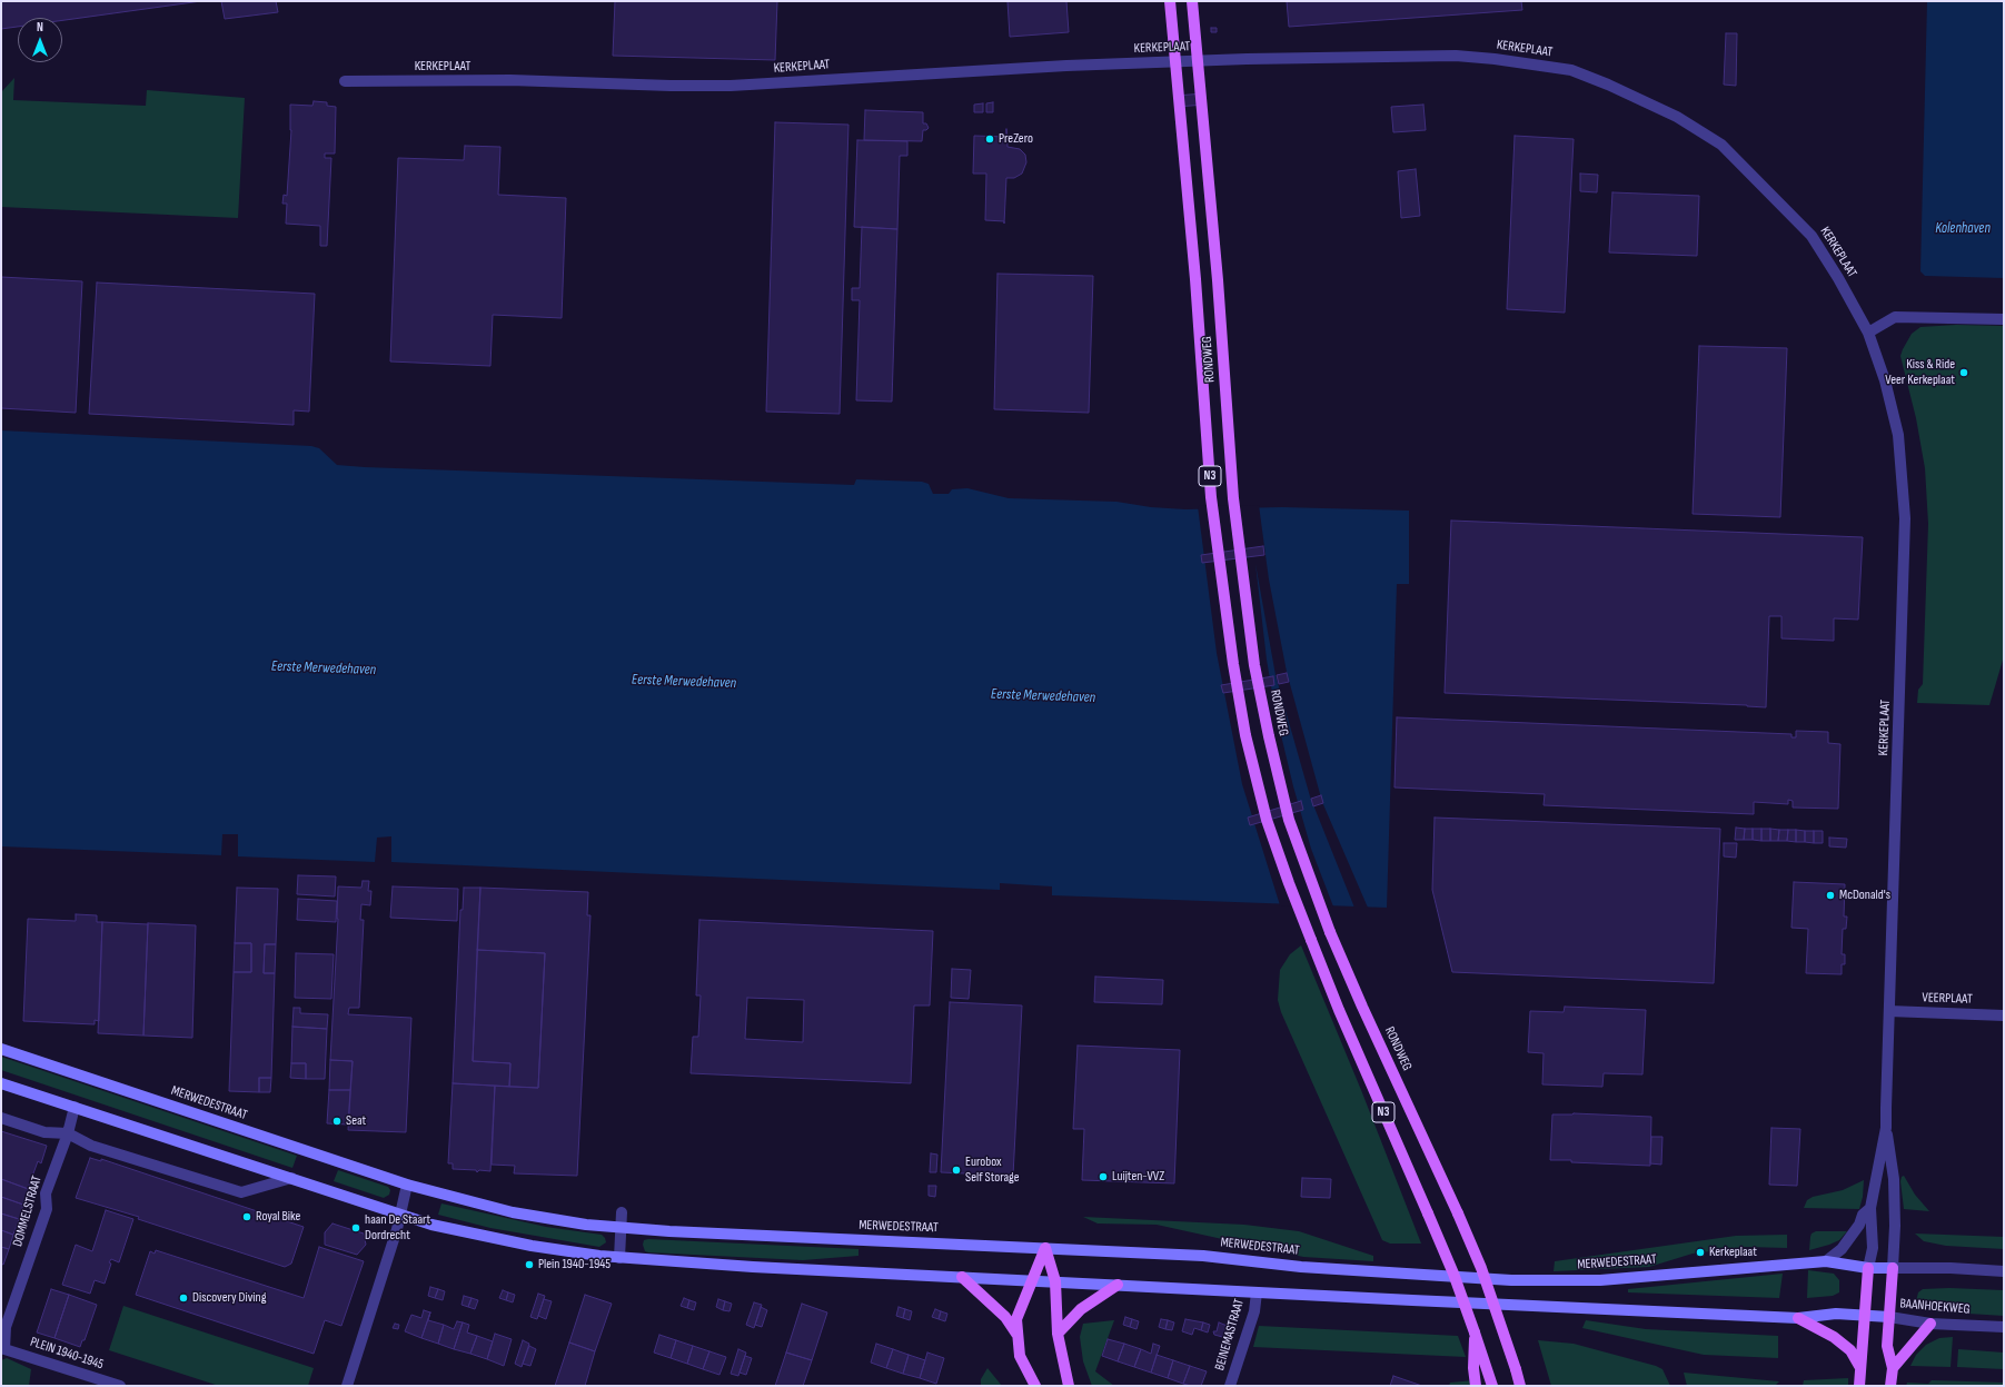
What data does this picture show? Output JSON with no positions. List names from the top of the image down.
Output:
{
  "streets": {
    "main road": [
      "RONDWEG",
      "N3",
      "MERWEDESTRAAT",
      "BAANHOEKWEG"
    ],
    "street": [
      "KERKEPLAAT",
      "VEERPLAAT",
      "DOMMELSTRAAT",
      "BEINEMASTRAAT",
      "PLEIN 1940-1945"
    ]
  },
  "crossings": [
    ["KERKEPLAAT", "VEERPLAAT"],
    ["KERKEPLAAT", "MERWEDESTRAAT"],
    ["RONDWEG", "N3"],
    ["DOMMELSTRAAT", "PLEIN 1940-1945"]
  ],
  "water": ["Kolenhaven", "Eerste Merwedehaven"],
  "places": [
    "PreZero",
    "Kiss & Ride Veer Kerkeplaat",
    "McDonald's",
    "Seat",
    "Eurobox Self Storage",
    "Luijten-VVZ",
    "Royal Bike",
    "haan De Staart Dordrecht",
    "Kerkeplaat",
    "Plein 1940-1945",
    "Discovery Diving"
  ],
  "north": "top"
}
